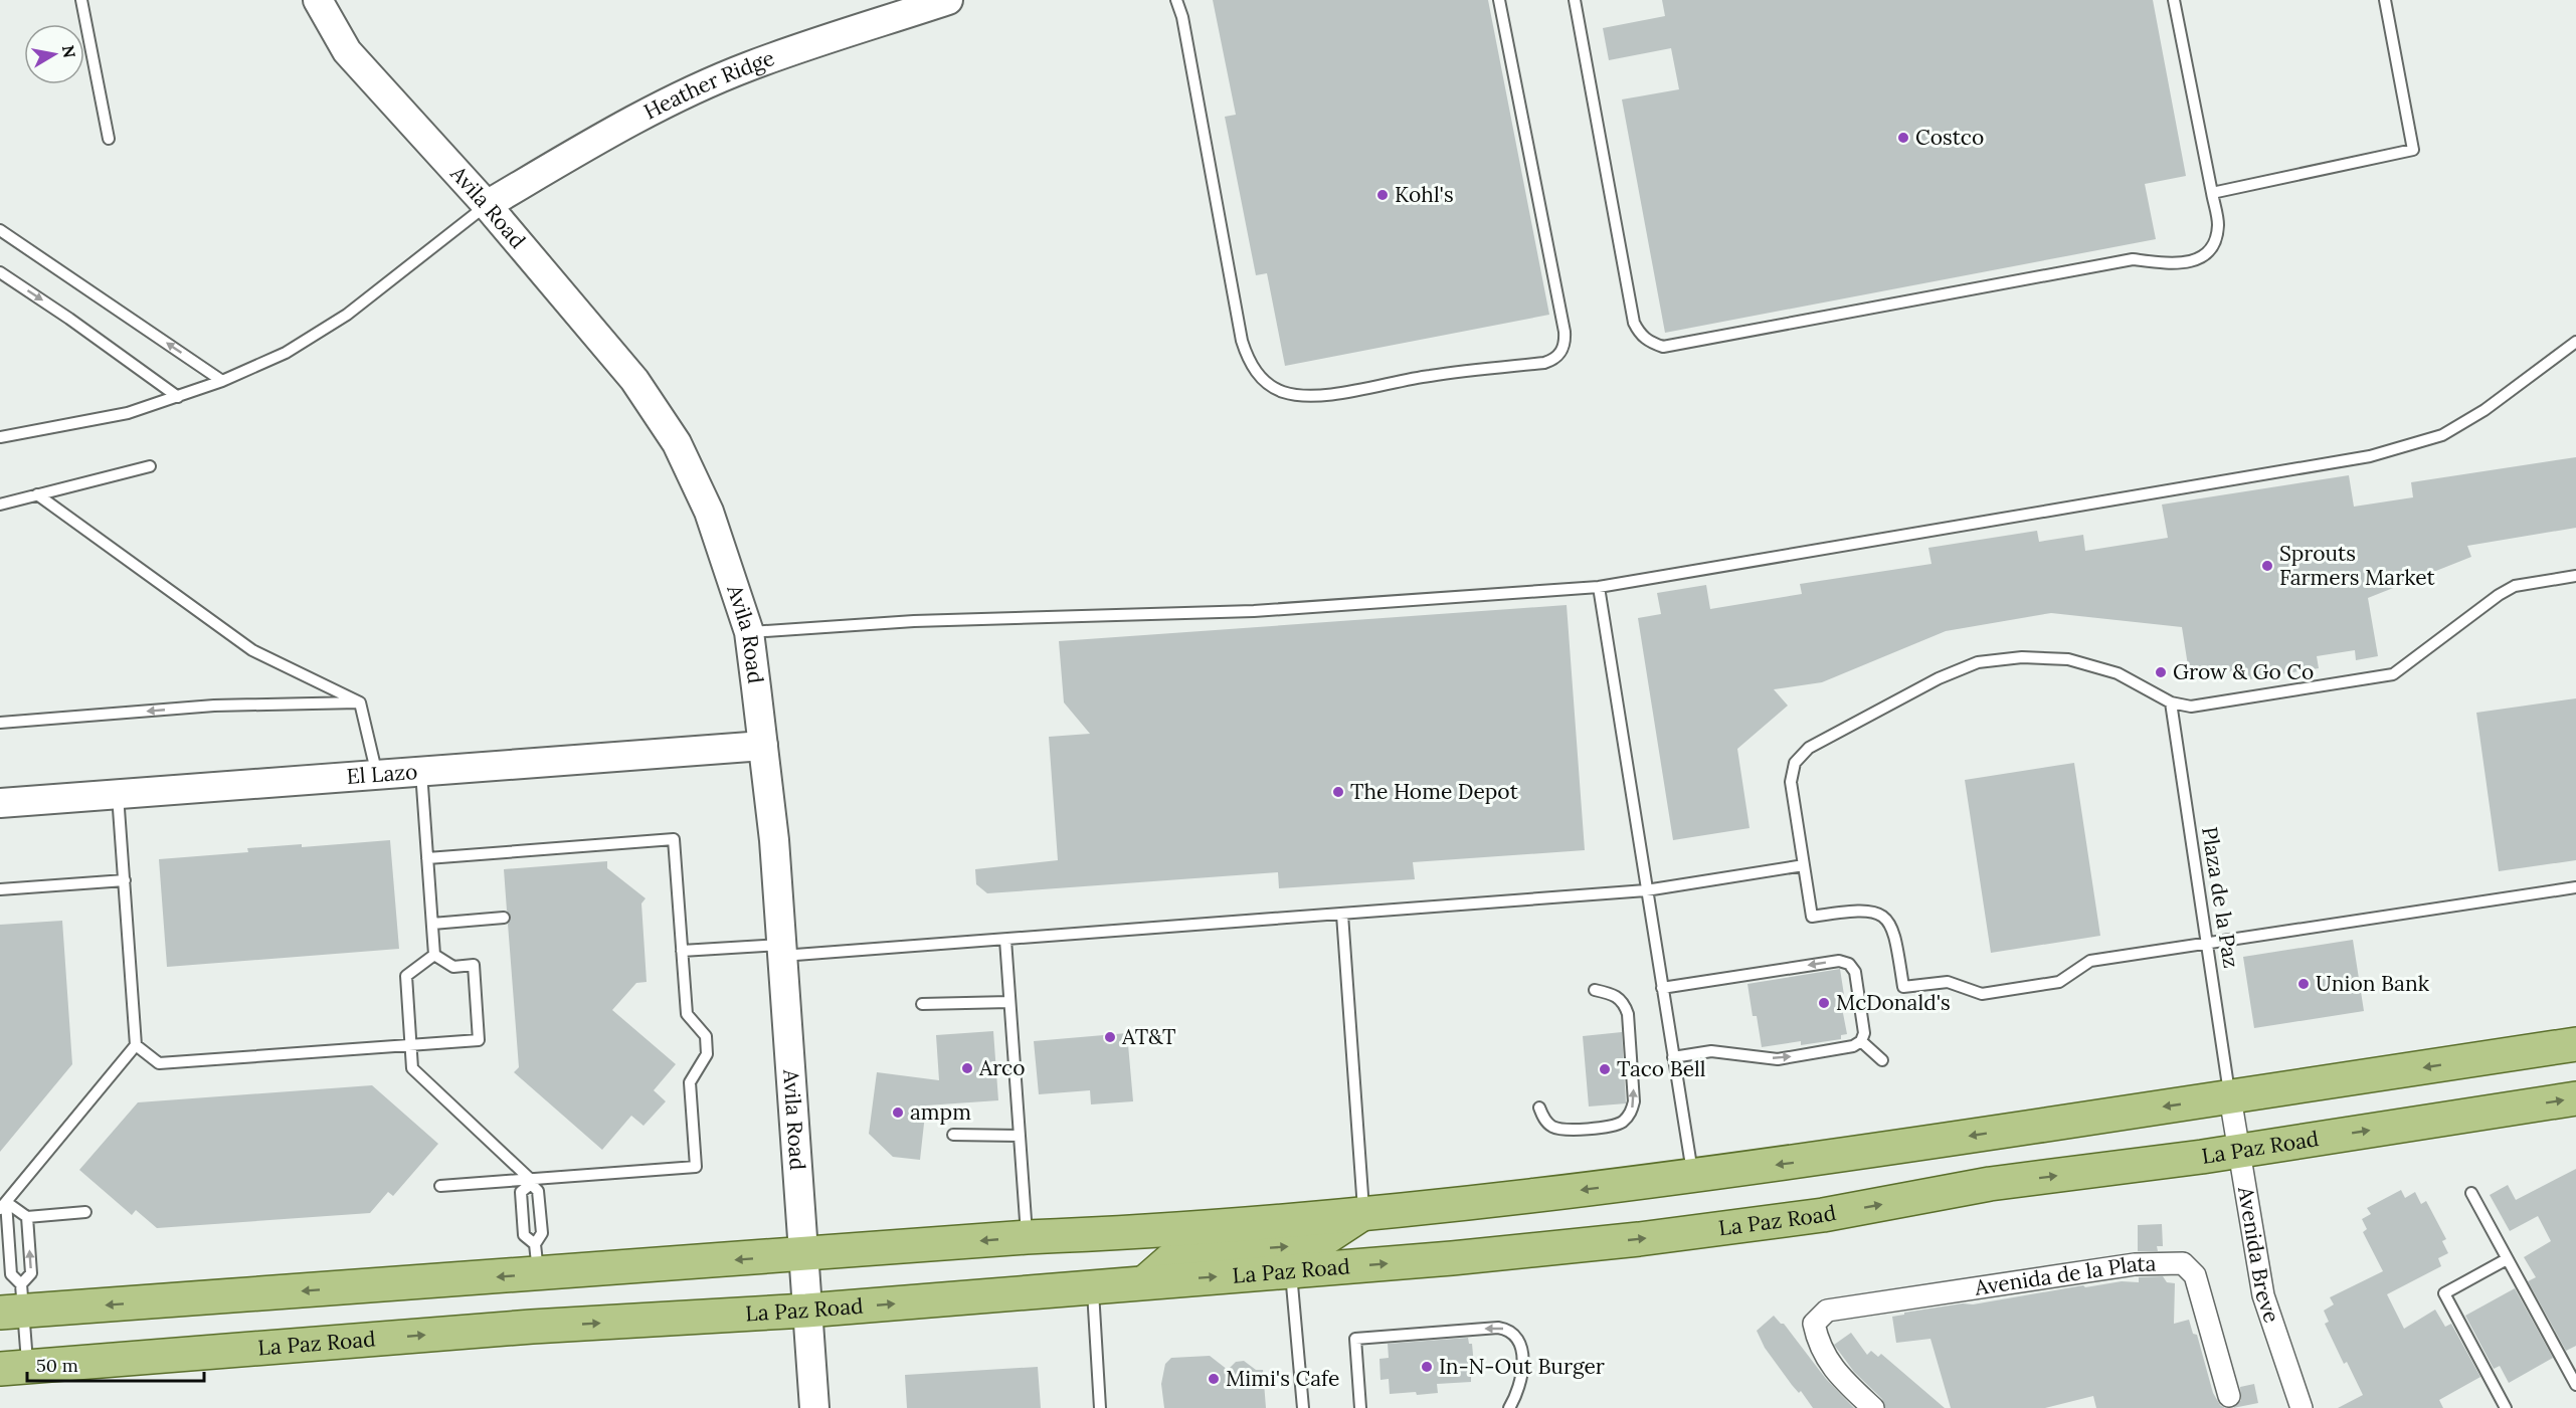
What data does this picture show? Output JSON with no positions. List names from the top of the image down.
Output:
{
  "streets": {
    "main road": [
      "Heather Ridge",
      "Avila Road",
      "El Lazo",
      "La Paz Road"
    ],
    "street": ["Avenida Breve", "Avenida de la Plata"],
    "lane": ["Plaza de la Paz"]
  },
  "crossings": [
    ["Heather Ridge", "Avila Road"],
    ["Avila Road", "El Lazo"],
    ["Avila Road", "La Paz Road"],
    ["Plaza de la Paz", "Avenida Breve"],
    ["La Paz Road", "Avenida Breve"]
  ],
  "places": [
    "Costco",
    "Kohl's",
    "Sprouts Farmers Market",
    "Grow & Go Co",
    "The Home Depot",
    "Union Bank",
    "McDonald's",
    "AT&T",
    "Arco",
    "Taco Bell",
    "ampm",
    "In-N-Out Burger",
    "Mimi's Cafe"
  ],
  "scale_bar": "50 m",
  "north": "right"
}
